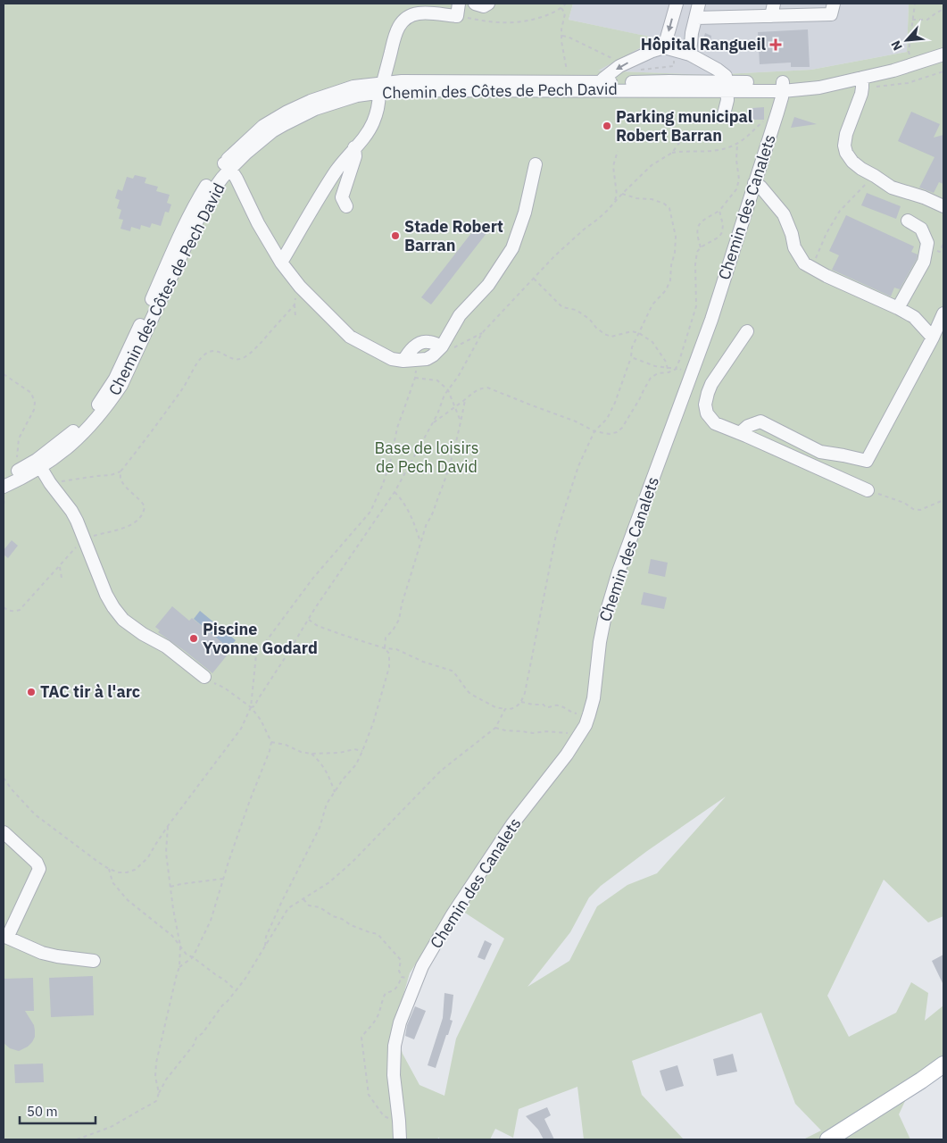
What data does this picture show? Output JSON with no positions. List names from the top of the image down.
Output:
{
  "streets": {
    "street": ["Chemin des Côtes de Pech David", "Chemin des Canalets"]
  },
  "crossings": [
    ["Chemin des Côtes de Pech David", "Chemin des Canalets"]
  ],
  "parks": ["Base de loisirs de Pech David"],
  "places": {
    "health": ["Hôpital Rangueil"],
    "other": [
      "Parking municipal Robert Barran",
      "Stade Robert Barran",
      "Piscine Yvonne Godard",
      "TAC tir à l'arc"
    ]
  },
  "scale_bar": "50 m",
  "north": "bottom left"
}
